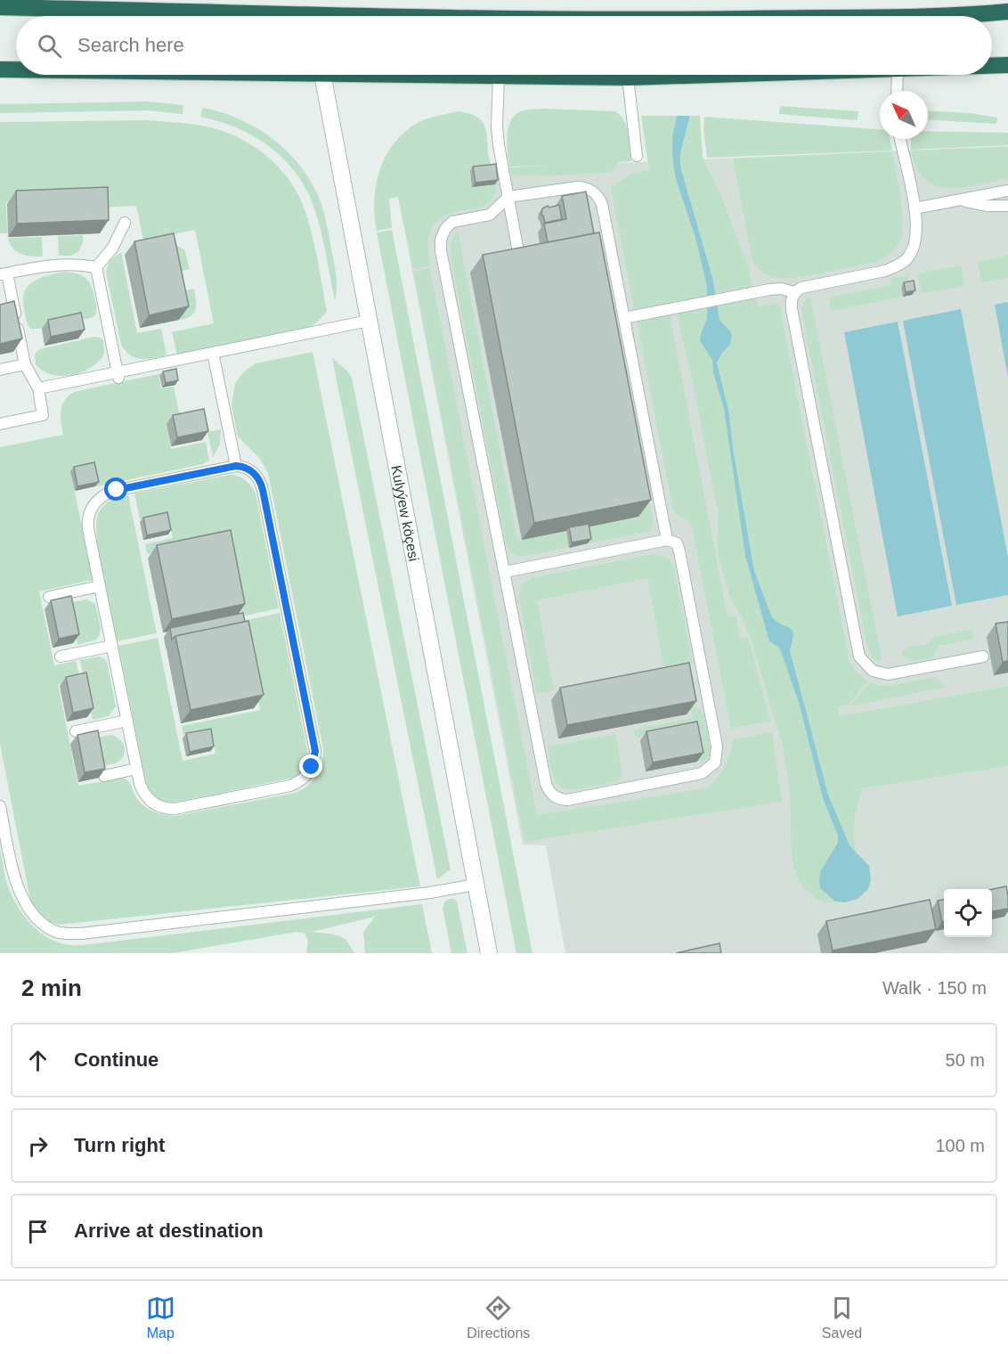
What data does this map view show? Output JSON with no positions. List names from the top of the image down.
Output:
{
  "streets": {
    "street": ["Kulyýew köçesi"]
  },
  "north": "top left",
  "page": {
    "search": "Search here",
    "heading": ["2 min", "Walk · 150 m"],
    "list": [
      ["Continue", "50 m"],
      ["Turn right", "100 m"],
      "Arrive at destination"
    ],
    "nav": ["Map", "Directions", "Saved"]
  }
}
